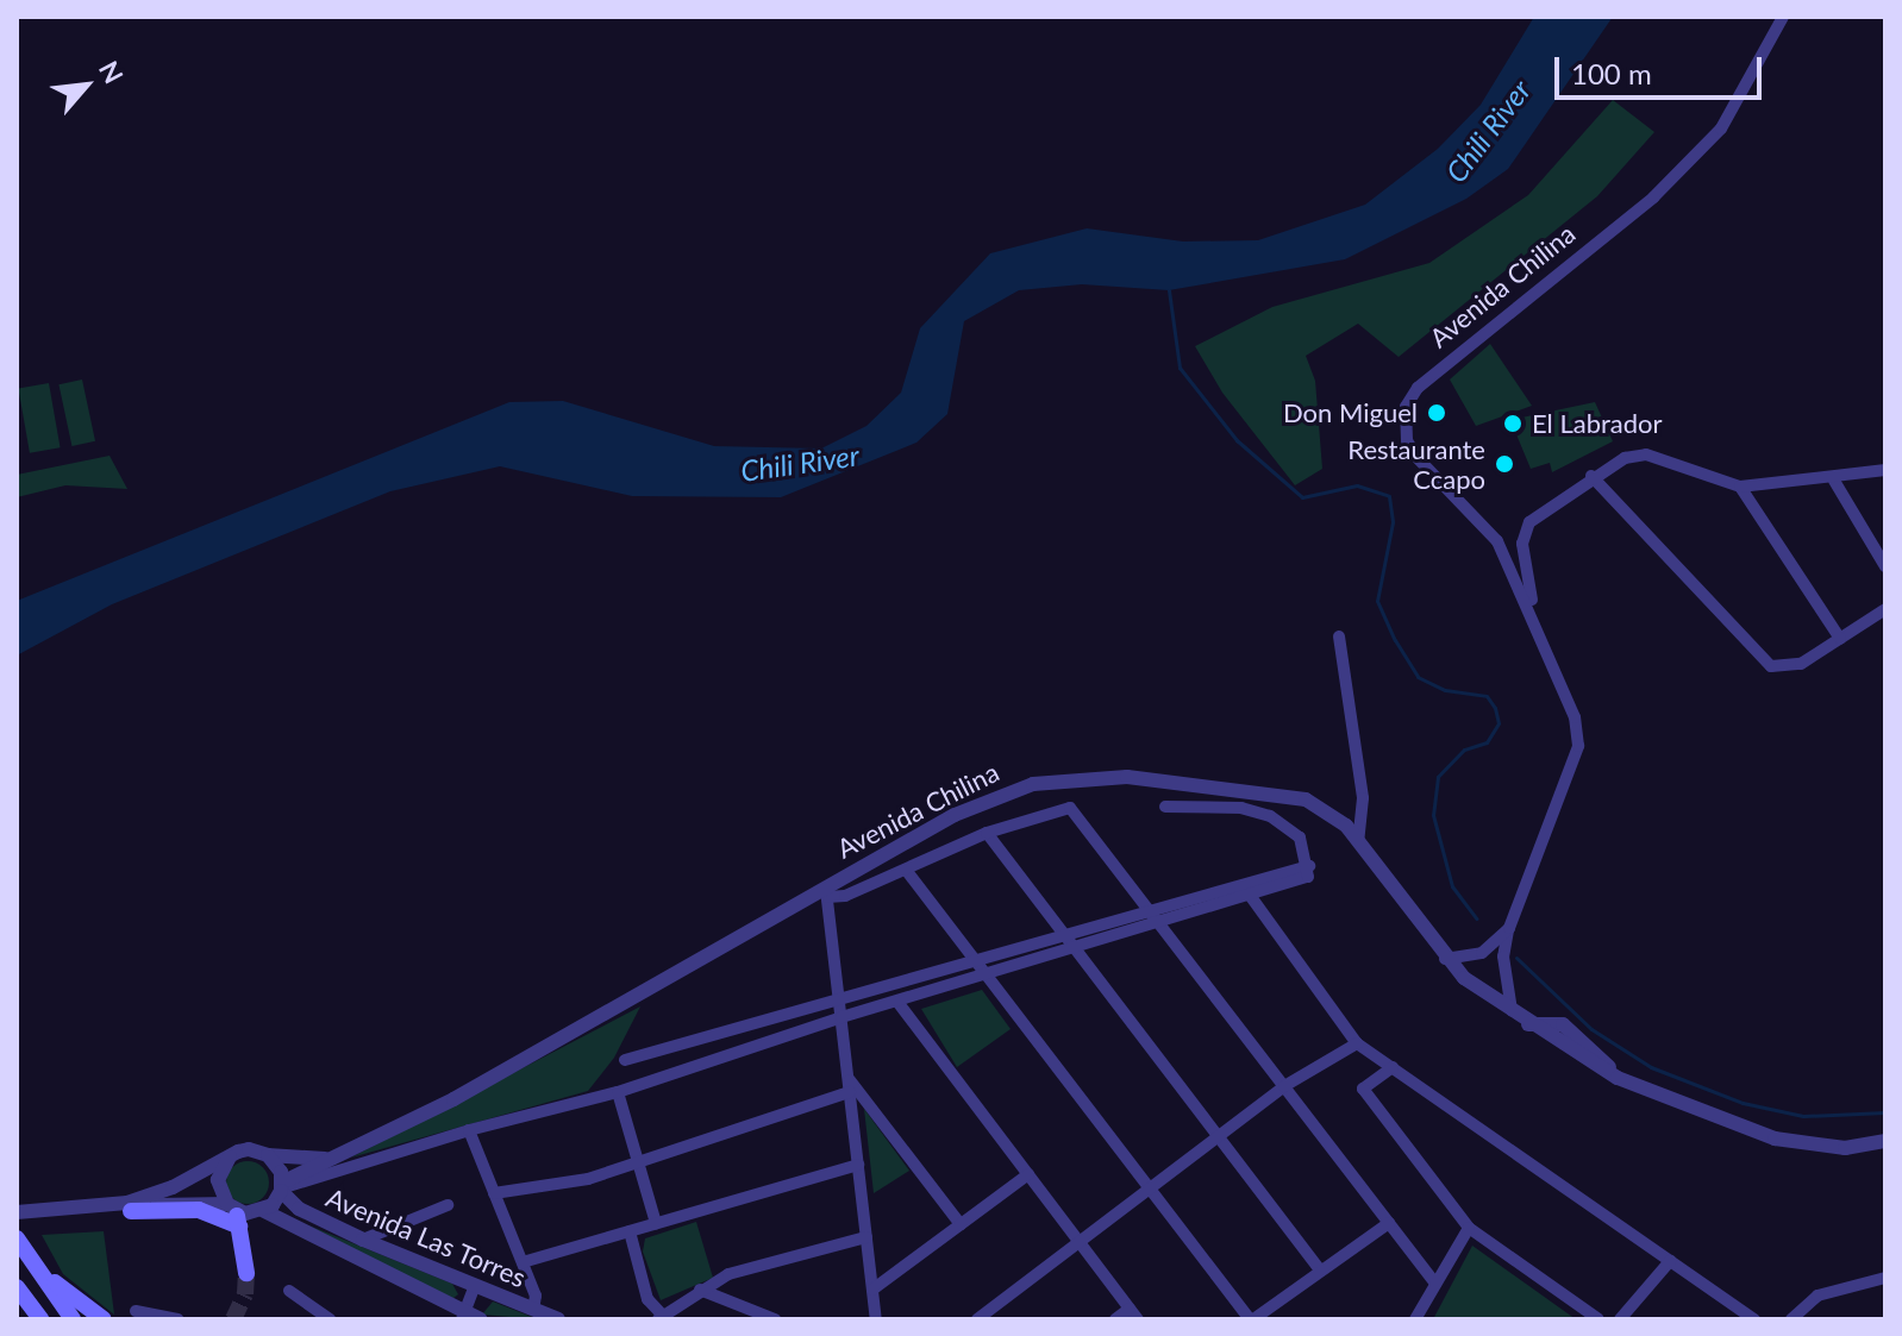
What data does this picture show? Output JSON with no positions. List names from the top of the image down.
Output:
{
  "streets": {
    "street": ["Avenida Chilina", "Avenida Las Torres"]
  },
  "crossings": [
    ["Avenida Chilina", "Avenida Las Torres"]
  ],
  "water": ["Chili River"],
  "places": ["Don Miguel", "El Labrador", "Restaurante Ccapo"],
  "scale_bar": "100 m",
  "north": "top right"
}
